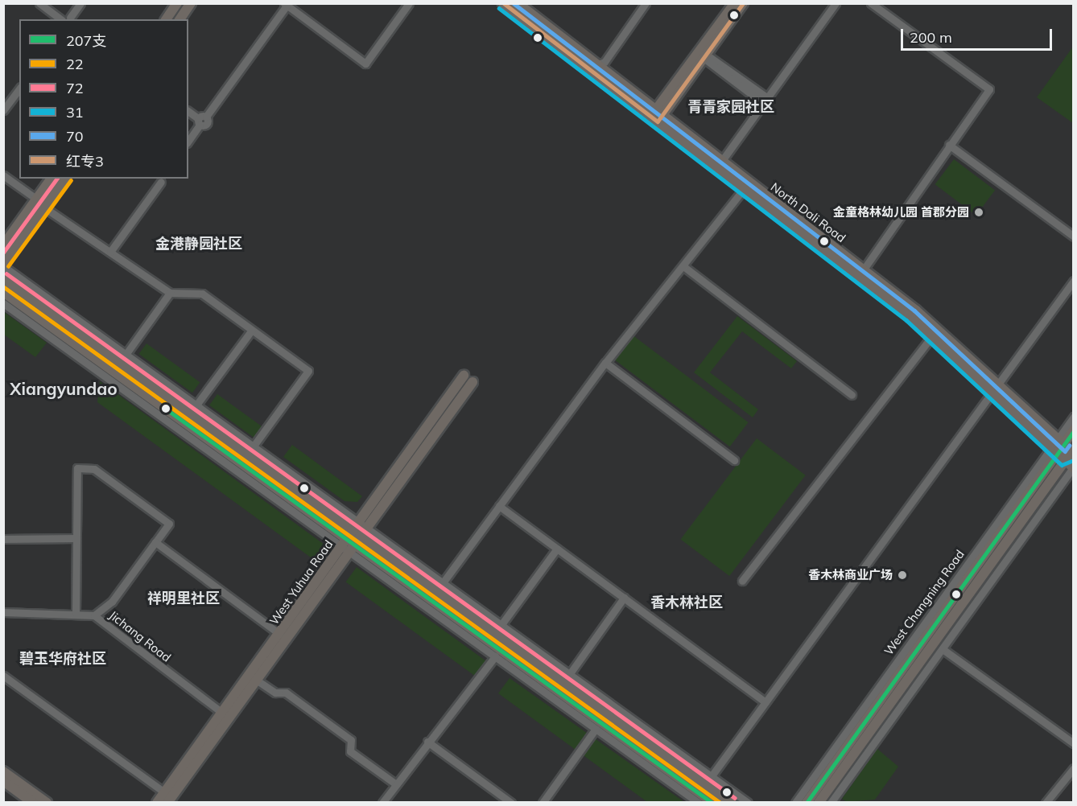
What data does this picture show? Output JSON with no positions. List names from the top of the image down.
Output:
{
  "streets": {
    "main road": ["North Dali Road", "West Yuhua Road", "West Changning Road"],
    "street": ["Jichang Road"]
  },
  "crossings": [
    ["North Dali Road", "West Changning Road"],
    ["West Yuhua Road", "Jichang Road"]
  ],
  "districts": [
    "青青家园社区",
    "金港静园社区",
    "Xiangyundao",
    "祥明里社区",
    "香木林社区",
    "碧玉华府社区"
  ],
  "places": ["金童格林幼儿园 首郡分园", "香木林商业广场"],
  "lines": [
    "transit line 70",
    "transit line 红专3",
    "transit line 31",
    "transit line 72",
    "transit line 22",
    "transit line 207支"
  ],
  "legend": [
    "207支",
    "22",
    "72",
    "31",
    "70",
    "红专3"
  ],
  "scale_bar": "200 m"
}
